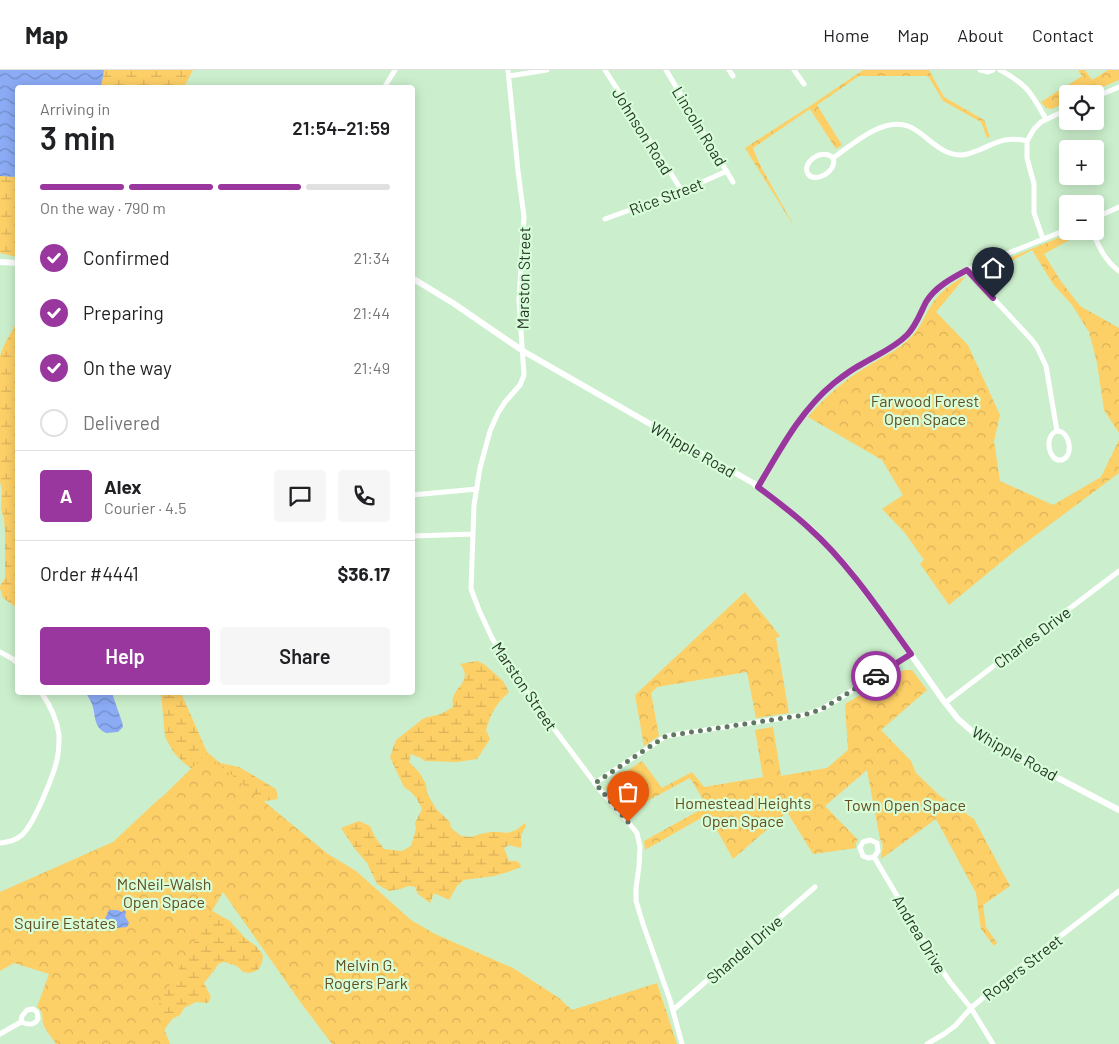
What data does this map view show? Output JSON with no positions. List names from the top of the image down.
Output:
{
  "streets": {
    "main road": ["Whipple Road"],
    "street": [
      "Lincoln Road",
      "Johnson Road",
      "Rice Street",
      "Marston Street",
      "Charles Drive",
      "Andrea Drive",
      "Shandel Drive",
      "Rogers Street"
    ]
  },
  "crossings": [
    ["Lincoln Road", "Rice Street"],
    ["Johnson Road", "Rice Street"],
    ["Marston Street", "Whipple Road"],
    ["Marston Street", "Shandel Drive"],
    ["Whipple Road", "Charles Drive"],
    ["Andrea Drive", "Rogers Street"]
  ],
  "parks": [
    "Farwood Forest Open Space",
    "Homestead Heights Open Space",
    "Town Open Space",
    "McNeil-Walsh Open Space",
    "Squire Estates",
    "Melvin G. Rogers Park"
  ],
  "page": {
    "header": "Map",
    "nav": [
      "Home",
      "Map",
      "About",
      "Contact"
    ],
    "map_buttons": ["+", "−"],
    "heading": ["3 min", "Arriving in", "21:54–21:59"],
    "panel": [
      "Alex",
      "Courier · 4.5",
      "Order #4441",
      "$36.17"
    ],
    "bar": "On the way · 790 m",
    "list": [
      ["Confirmed", "21:34"],
      ["Preparing", "21:44"],
      ["On the way", "21:49"],
      "Delivered"
    ],
    "round": "A",
    "buttons": ["Help", "Share"]
  }
}
